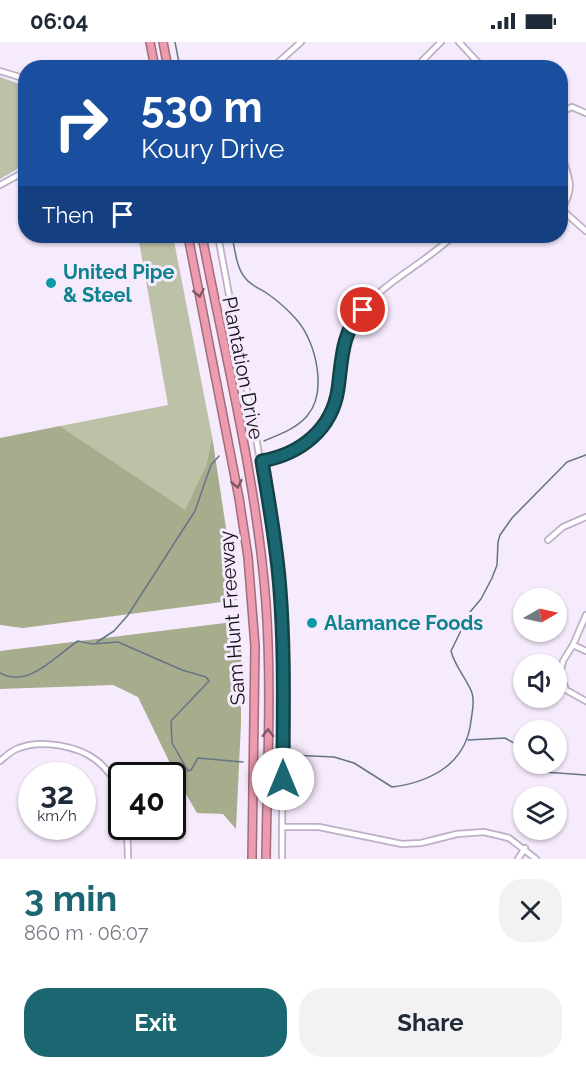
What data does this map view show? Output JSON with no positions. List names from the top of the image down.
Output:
{
  "streets": {
    "highway": ["Sam Hunt Freeway"],
    "street": ["Plantation Drive"]
  },
  "places": ["United Pipe & Steel", "Alamance Foods"],
  "north": "right",
  "page": {
    "status": "06:04",
    "turn": ["530 m", "Koury Drive"],
    "then": "Then",
    "speed": "32 km/h",
    "limit": "40",
    "heading": ["3 min", "860 m · 06:07"],
    "buttons": ["Exit", "Share"]
  }
}
